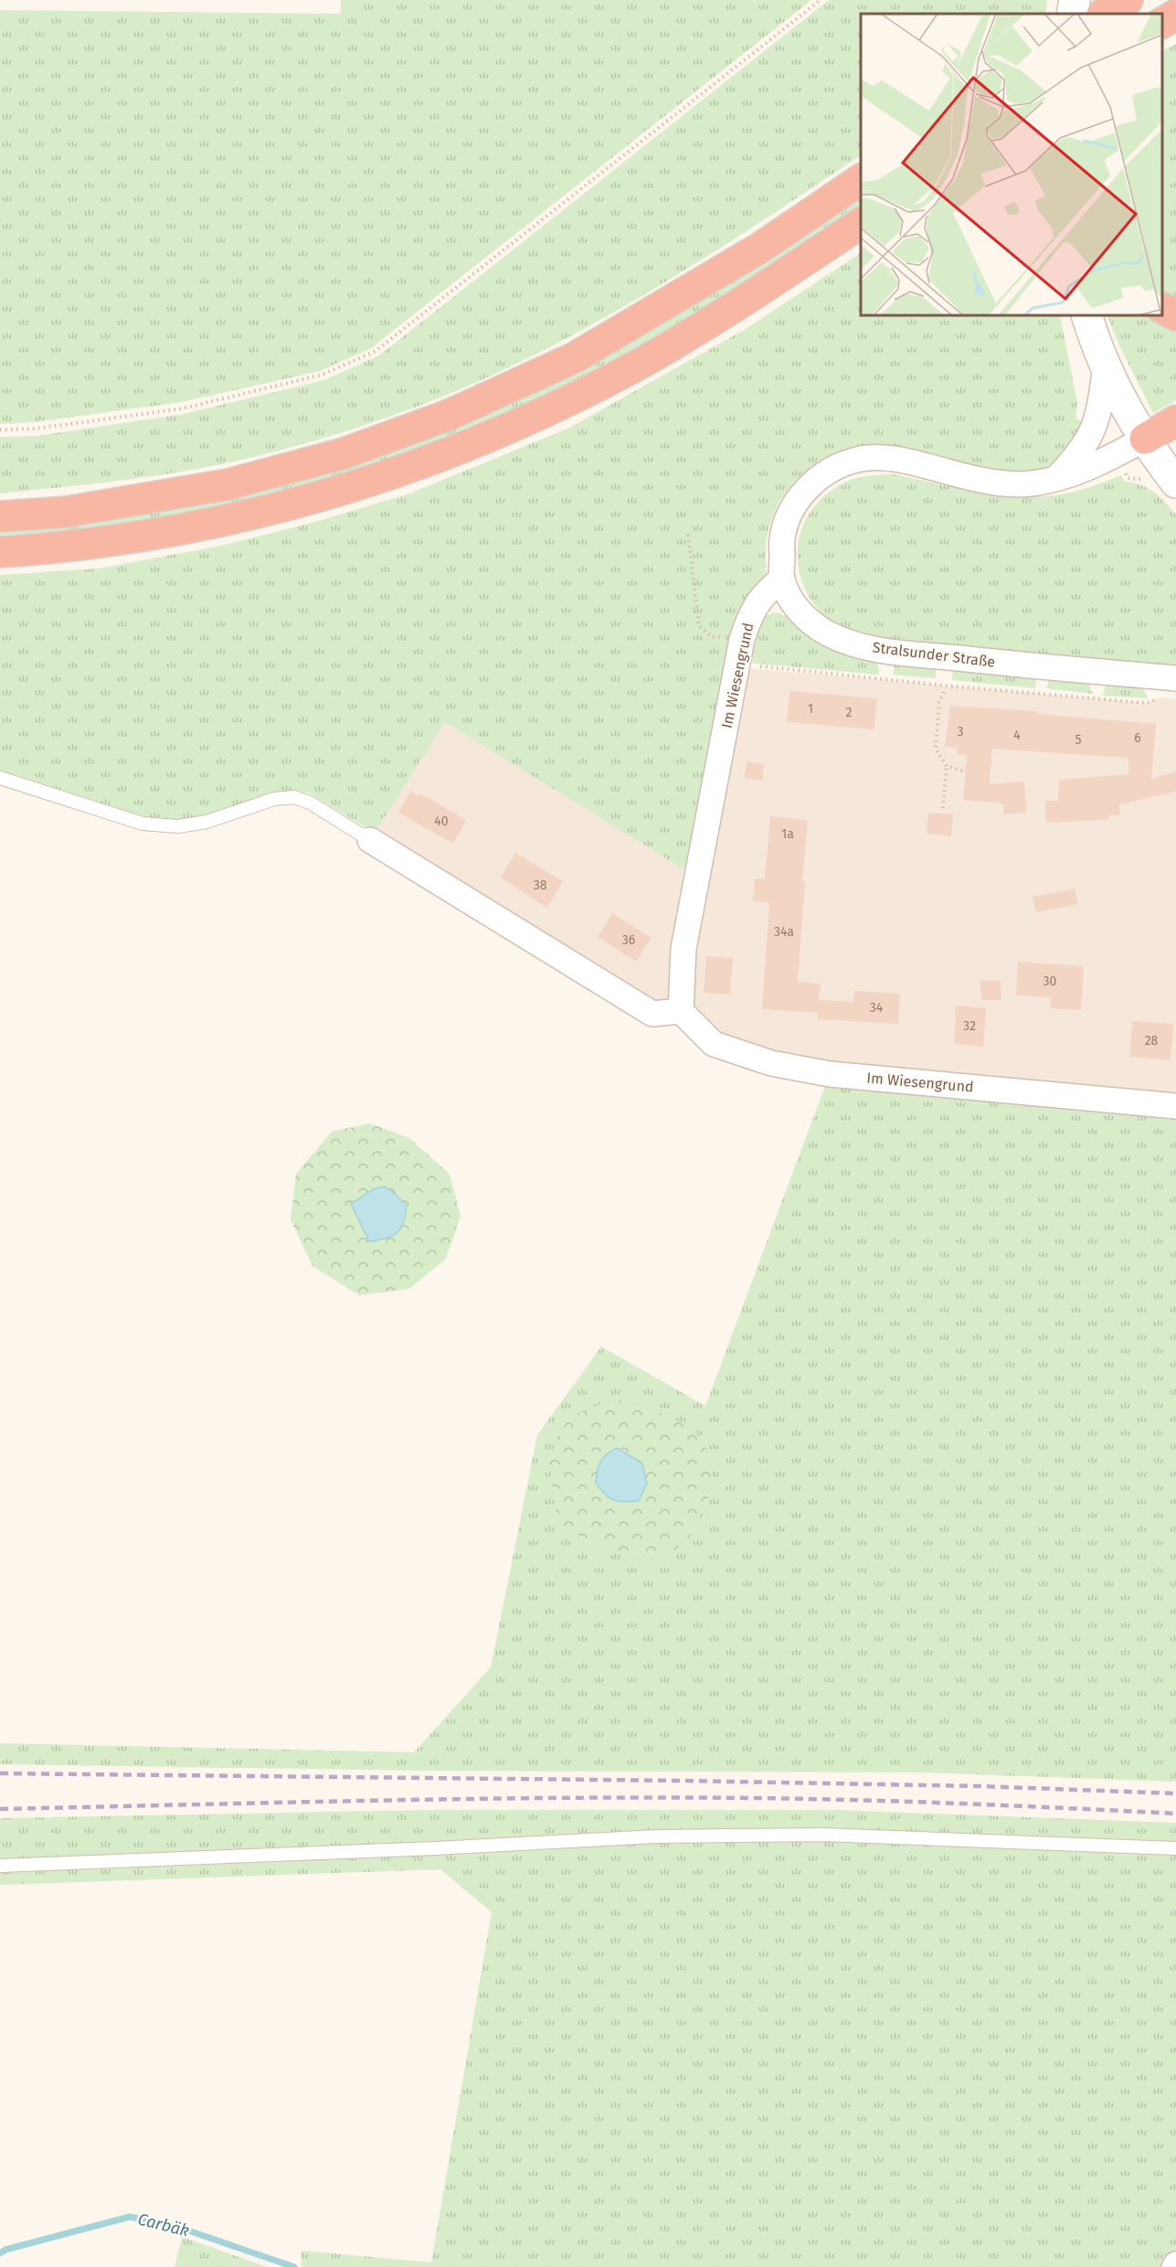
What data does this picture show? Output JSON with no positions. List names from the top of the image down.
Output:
{
  "streets": {
    "street": ["Stralsunder Straße", "Im Wiesengrund"]
  },
  "crossings": [
    ["Stralsunder Straße", "Im Wiesengrund"]
  ],
  "water": ["Carbäk"],
  "house_numbers": [
    "1",
    "2",
    "3",
    "4",
    "6",
    "5",
    "40",
    "1a",
    "38",
    "34a",
    "36",
    "30",
    "34",
    "32",
    "28"
  ]
}
